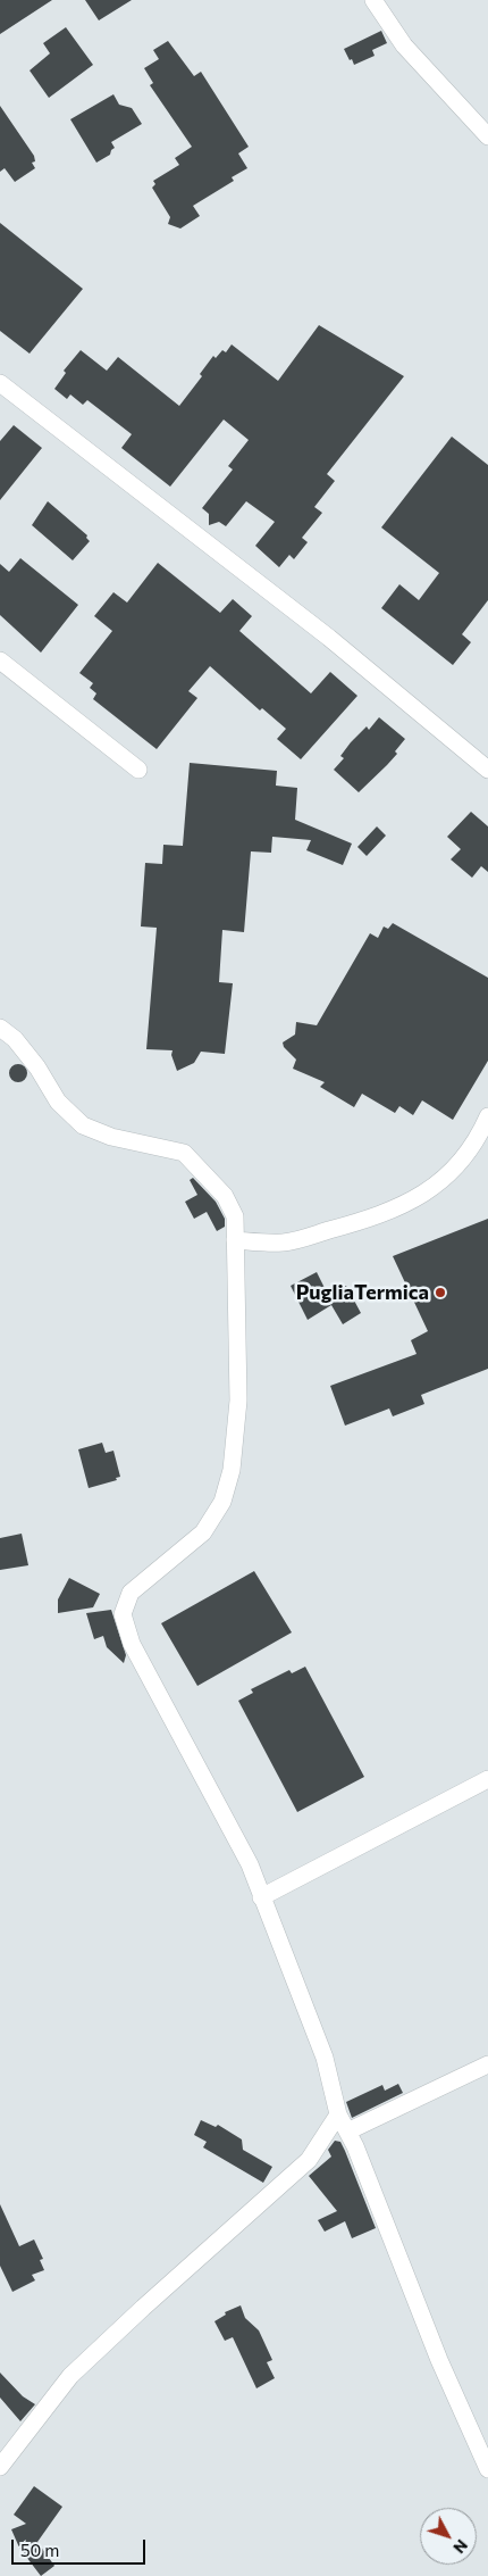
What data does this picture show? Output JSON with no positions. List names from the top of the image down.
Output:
{
  "places": ["PugliaTermica"],
  "scale_bar": "50 m",
  "north": "bottom right"
}
